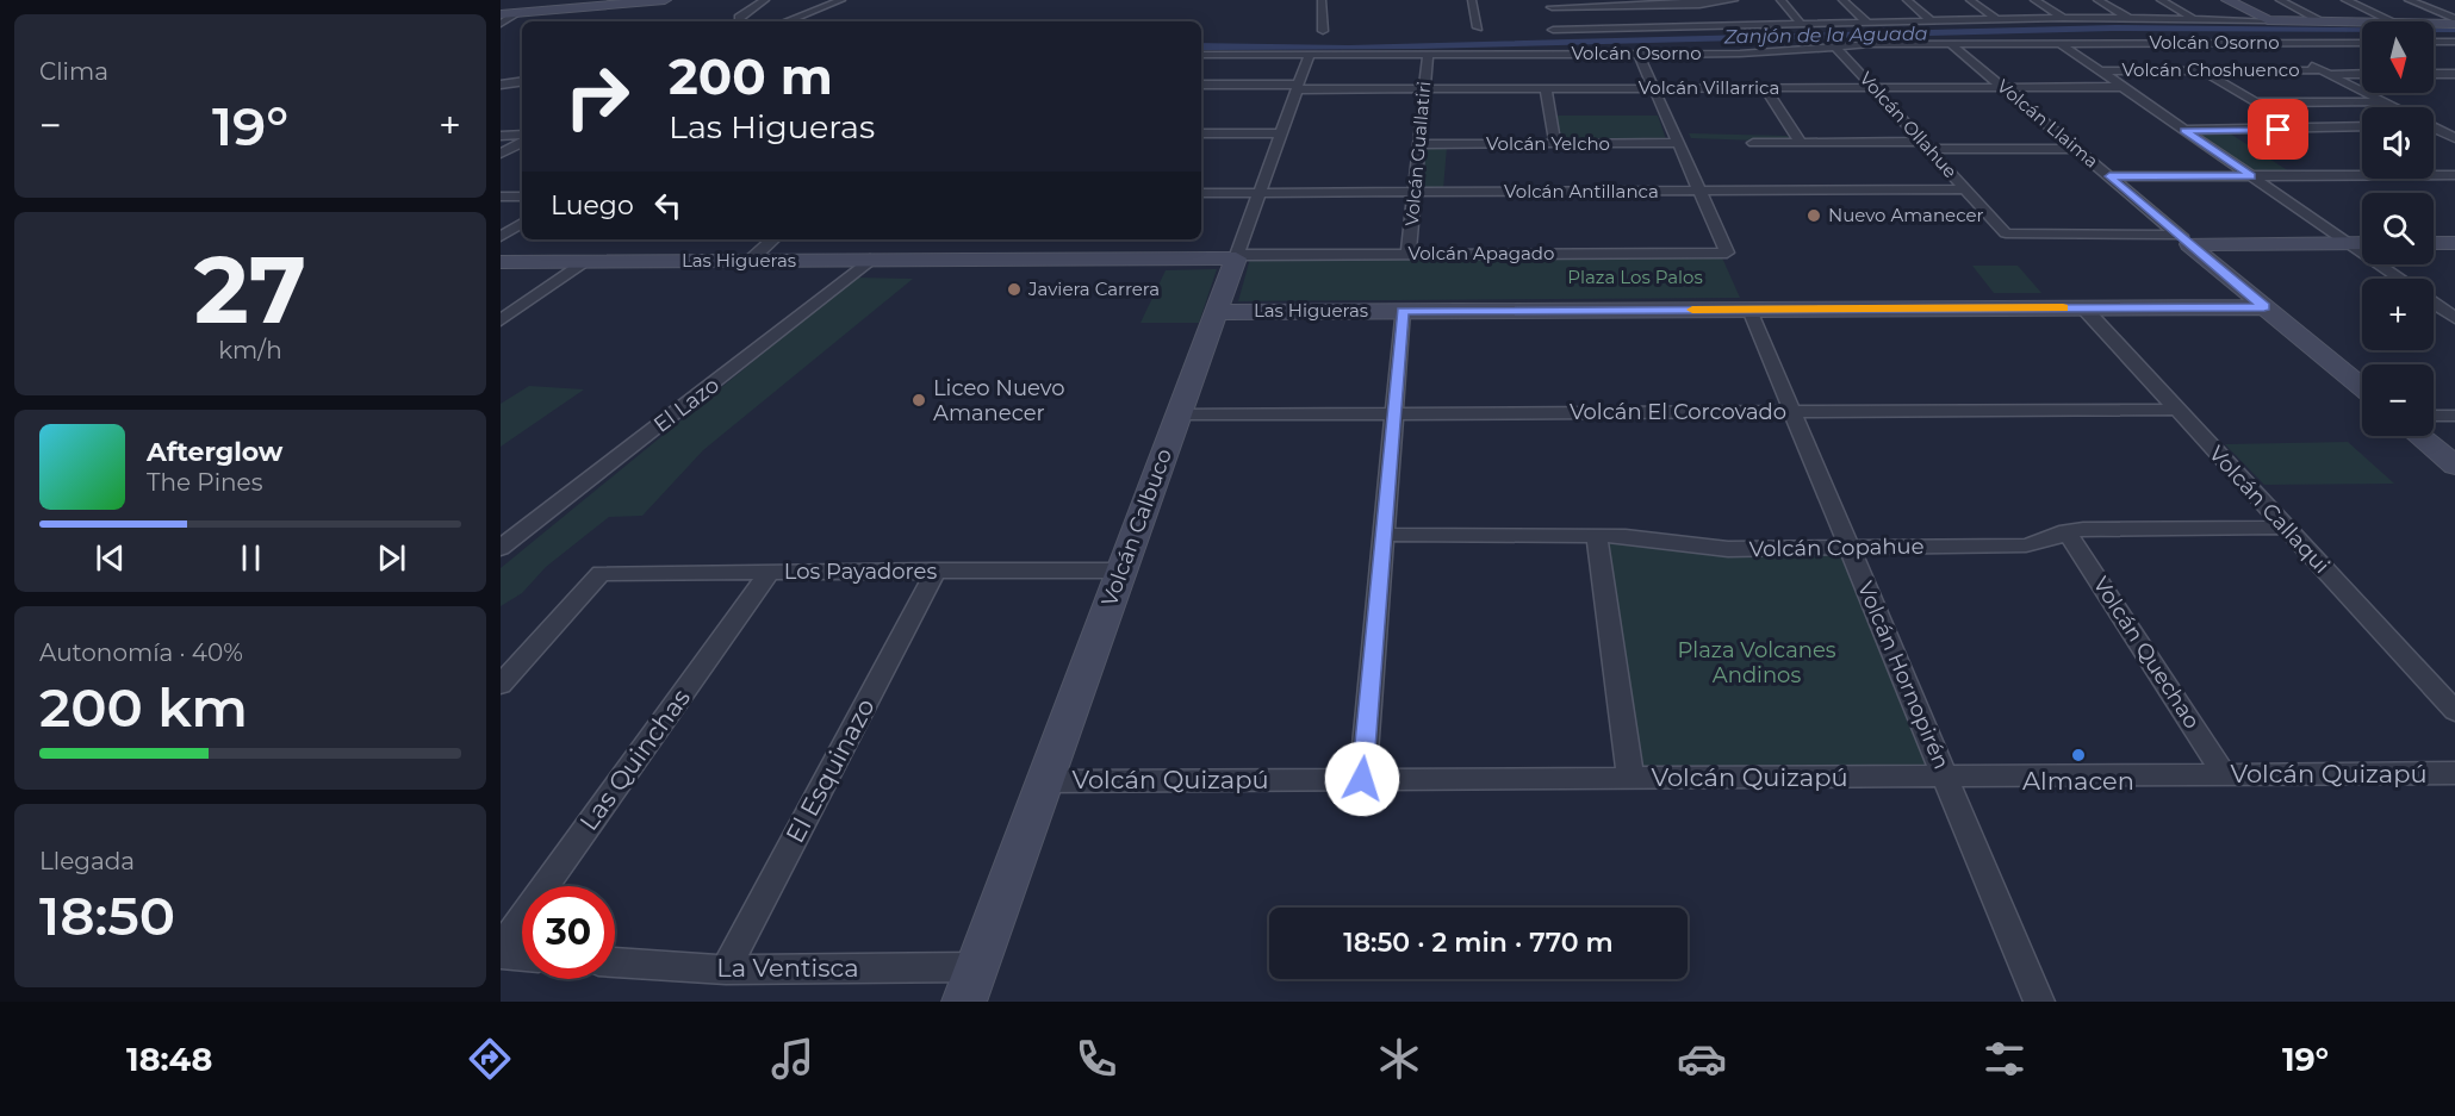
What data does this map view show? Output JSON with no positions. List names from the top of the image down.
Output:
{
  "streets": {
    "street": [
      "Volcán Osorno",
      "Volcán Choshuenco",
      "Volcán Villarrica",
      "Volcán Llaima",
      "Volcán Ollahue",
      "Volcán Yelcho",
      "Volcán Guallatiri",
      "Volcán Antillanca",
      "Volcán Apagado",
      "Las Higueras",
      "El Lazo",
      "Volcán El Corcovado",
      "Volcán Callaqui",
      "Volcán Calbuco",
      "Volcán Copahue",
      "Los Payadores",
      "Volcán Quechao",
      "Volcán Hornopirén",
      "Las Quinchas",
      "El Esquinazo",
      "Volcán Quizapú",
      "La Ventisca"
    ]
  },
  "crossings": [
    ["Volcán Osorno", "Volcán Llaima"],
    ["Volcán Osorno", "Volcán Ollahue"],
    ["Volcán Osorno", "Volcán Guallatiri"],
    ["Volcán Osorno", "Volcán Calbuco"],
    ["Volcán Villarrica", "Volcán Llaima"],
    ["Volcán Villarrica", "Volcán Ollahue"],
    ["Volcán Villarrica", "Volcán Guallatiri"],
    ["Volcán Villarrica", "Volcán Calbuco"],
    ["Volcán Llaima", "Volcán Ollahue"],
    ["Volcán Llaima", "Las Higueras"],
    ["Volcán Ollahue", "Volcán Antillanca"],
    ["Volcán Yelcho", "Volcán Guallatiri"],
    ["Volcán Guallatiri", "Volcán Antillanca"],
    ["Volcán Guallatiri", "Volcán Apagado"],
    ["Volcán Antillanca", "Volcán Apagado"],
    ["Volcán Antillanca", "Volcán Calbuco"],
    ["Volcán Apagado", "Las Higueras"],
    ["Volcán Apagado", "Volcán Calbuco"],
    ["Las Higueras", "El Lazo"],
    ["Las Higueras", "Volcán Callaqui"],
    ["Las Higueras", "Volcán Calbuco"],
    ["Las Higueras", "Volcán Hornopirén"],
    ["Volcán El Corcovado", "Volcán Callaqui"],
    ["Volcán El Corcovado", "Volcán Calbuco"],
    ["Volcán El Corcovado", "Volcán Hornopirén"],
    ["Volcán Callaqui", "Volcán Copahue"],
    ["Volcán Calbuco", "Los Payadores"],
    ["Volcán Calbuco", "Volcán Quizapú"],
    ["Volcán Calbuco", "La Ventisca"],
    ["Volcán Copahue", "Volcán Quechao"],
    ["Volcán Copahue", "Volcán Hornopirén"],
    ["Los Payadores", "Las Quinchas"],
    ["Los Payadores", "El Esquinazo"],
    ["Volcán Quechao", "Volcán Quizapú"],
    ["Volcán Hornopirén", "Volcán Quizapú"],
    ["El Esquinazo", "La Ventisca"]
  ],
  "water": ["Zanjón de la Aguada"],
  "parks": ["Plaza Los Palos", "Plaza Volcanes Andinos"],
  "places": [
    "Nuevo Amanecer",
    "Javiera Carrera",
    "Liceo Nuevo Amanecer",
    "Almacen"
  ],
  "north": "bottom",
  "page": {
    "tile": [
      "Clima",
      ["27", "km/h"],
      ["Autonomía · 40%", "200 km"],
      ["Llegada", "18:50"]
    ],
    "map_buttons": ["+", "−"],
    "turn": ["200 m", "Las Higueras"],
    "heat": ["−", "19°", "+"],
    "then": "Luego",
    "song": ["Afterglow", "The Pines"],
    "limit": "30",
    "trip": "18:50 · 2 min · 770 m",
    "tabs": ["18:48", "19°"]
  }
}
